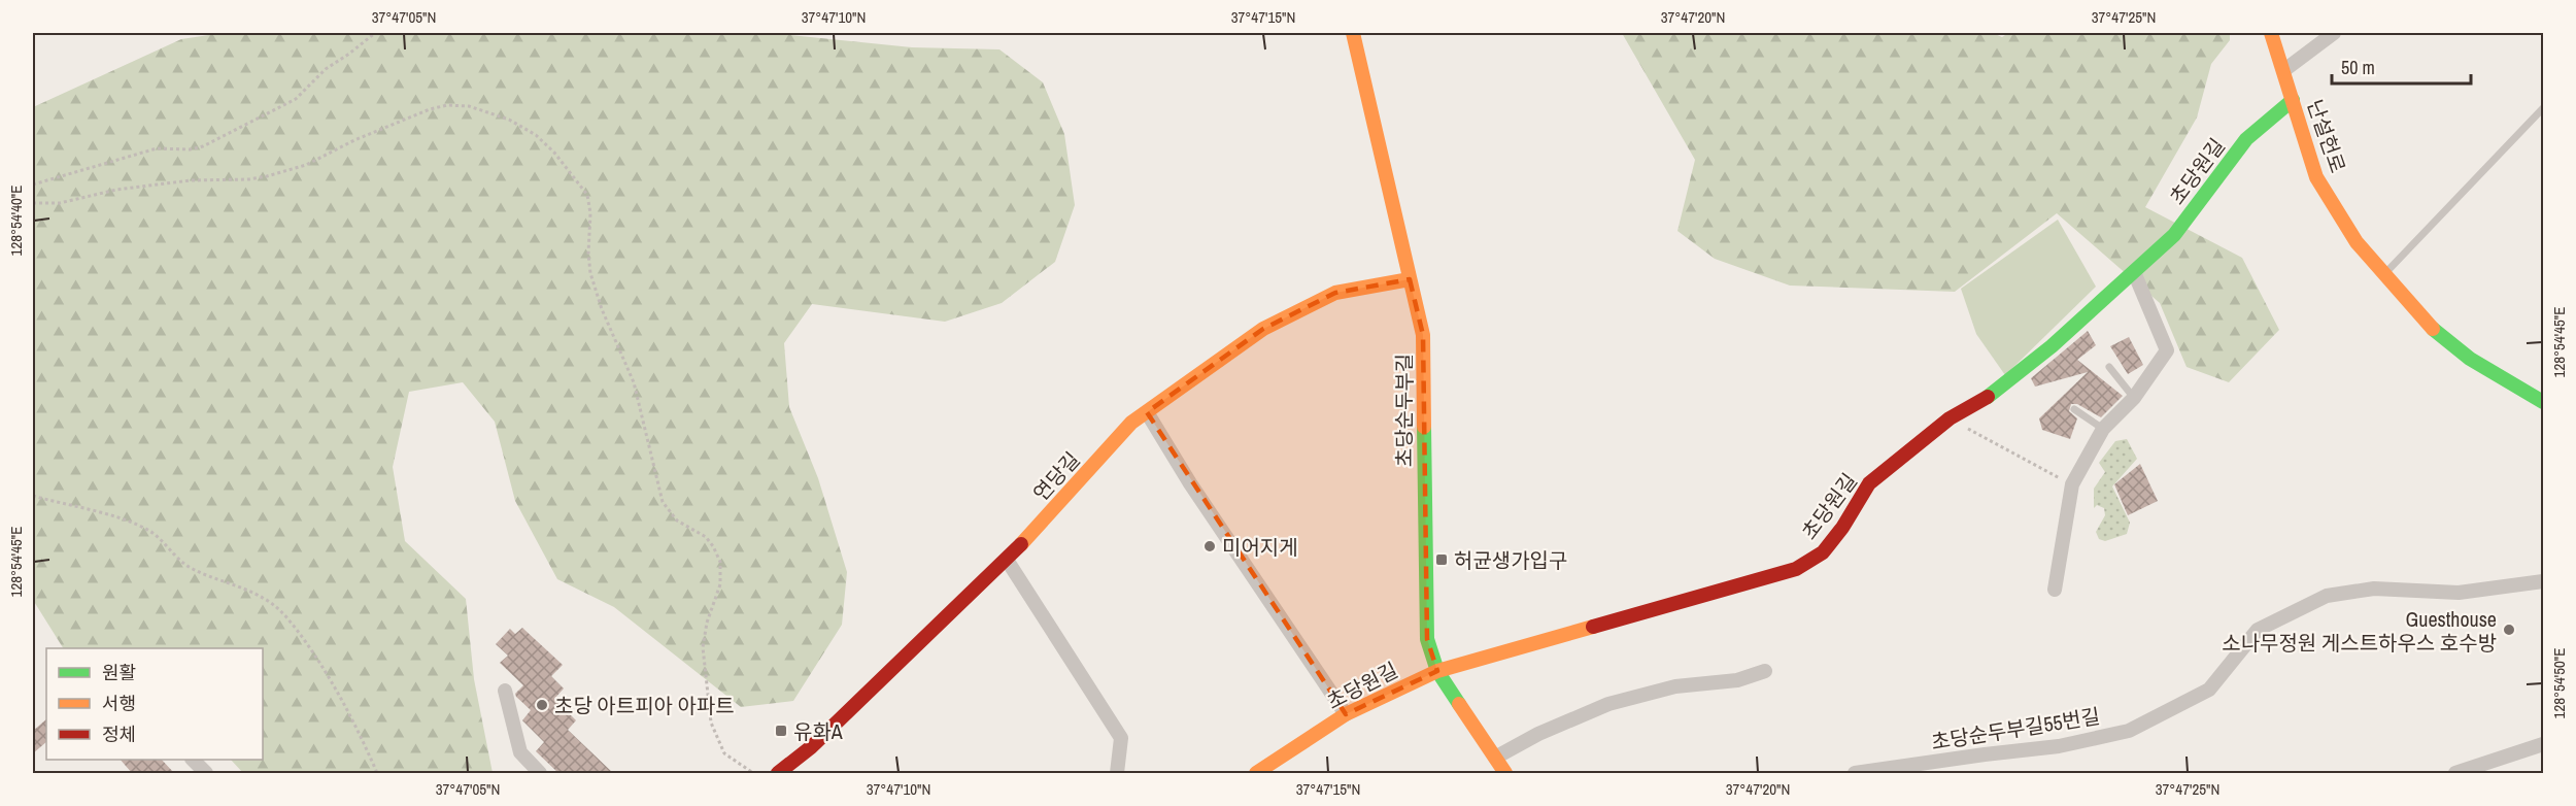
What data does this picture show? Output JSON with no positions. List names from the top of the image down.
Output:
{
  "streets": {
    "street": [
      "난설헌로",
      "초당원길",
      "초당순두부길",
      "연당길",
      "초당순두부길55번길"
    ]
  },
  "crossings": [
    ["난설헌로", "초당원길"],
    ["초당원길", "초당순두부길"],
    ["초당순두부길", "연당길"]
  ],
  "places": {
    "other": ["미어지게", "Guesthouse 소나무정원 게스트하우스 호수방", "초당 아트피아 아파트"],
    "transit": ["허균생가입구", "유화A"]
  },
  "legend": ["원활", "서행", "정체"],
  "scale_bar": "50 m",
  "coordinates": [
    "37°47'05\"N",
    "37°47'10\"N",
    "37°47'15\"N",
    "37°47'20\"N",
    "37°47'25\"N",
    "128°54'40\"E",
    "128°54'45\"E",
    "128°54'50\"E"
  ]
}
